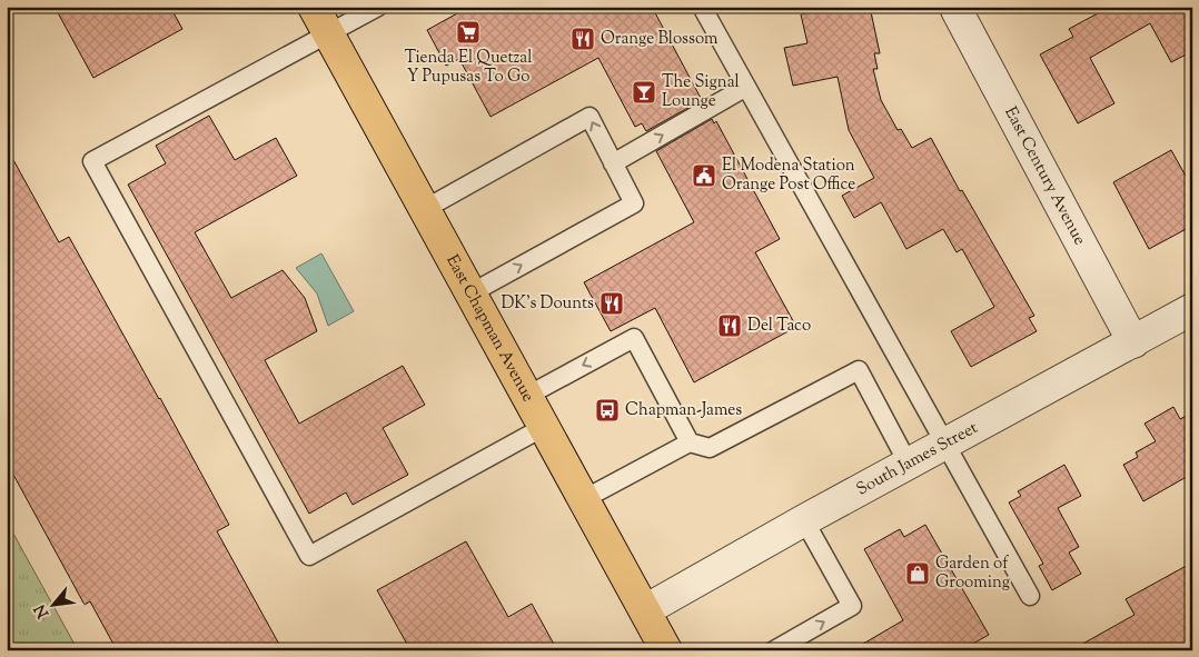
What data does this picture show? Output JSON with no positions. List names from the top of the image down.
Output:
{
  "streets": {
    "main road": ["East Chapman Avenue"],
    "street": ["East Century Avenue", "South James Street"]
  },
  "crossings": [
    ["East Century Avenue", "South James Street"],
    ["East Chapman Avenue", "South James Street"]
  ],
  "places": {
    "supermarket": ["Tienda El Quetzal Y Pupusas To Go"],
    "restaurant": ["Orange Blossom", "DK's Dounts", "Del Taco"],
    "bar": ["The Signal Lounge"],
    "public building": ["El Modena Station Orange Post Office"],
    "bus stop": ["Chapman-James"],
    "shop": ["Garden of Grooming"]
  },
  "north": "bottom left"
}
